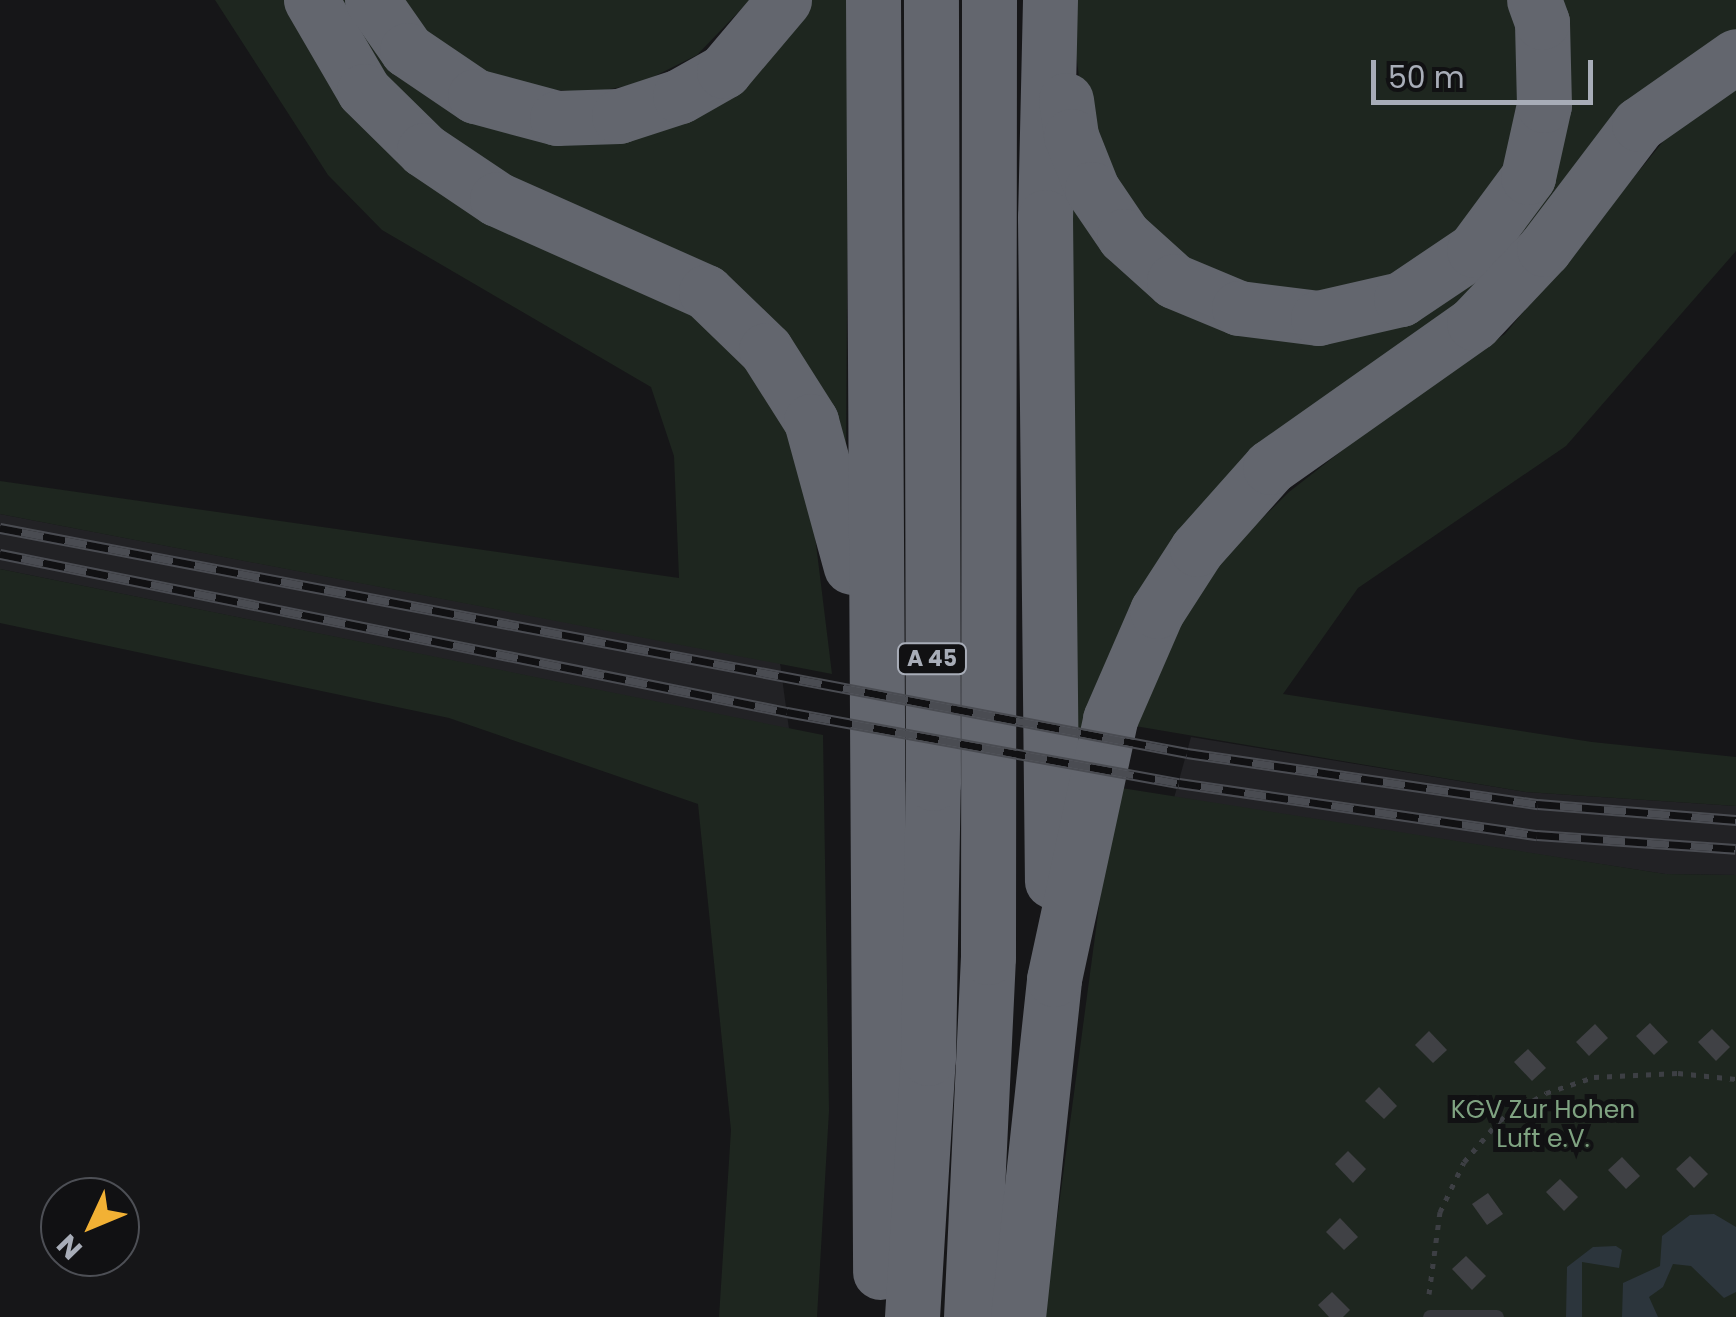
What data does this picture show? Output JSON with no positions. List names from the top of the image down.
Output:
{
  "streets": {
    "highway": ["A 45"]
  },
  "parks": ["KGV Zur Hohen Luft e.V."],
  "scale_bar": "50 m",
  "north": "bottom left"
}
